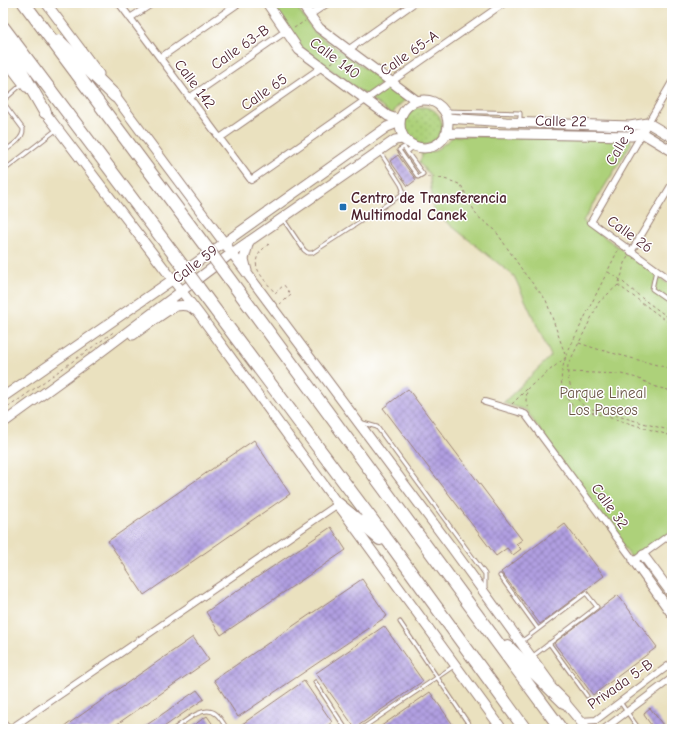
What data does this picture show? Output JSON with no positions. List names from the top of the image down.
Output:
{
  "streets": {
    "main road": [
      "Calle 140",
      "Calle 22",
      "Calle 59",
      "Calle 32"
    ],
    "street": [
      "Calle 63-B",
      "Calle 65-A",
      "Calle 142",
      "Calle 65",
      "Calle 3",
      "Calle 26",
      "Privada 5-B"
    ]
  },
  "crossings": [
    ["Calle 63-B", "Calle 140"],
    ["Calle 63-B", "Calle 142"],
    ["Calle 65-A", "Calle 140"],
    ["Calle 65-A", "Calle 142"],
    ["Calle 140", "Calle 65"],
    ["Calle 140", "Calle 22"],
    ["Calle 140", "Calle 59"],
    ["Calle 142", "Calle 65"],
    ["Calle 22", "Calle 3"],
    ["Calle 22", "Calle 59"],
    ["Calle 3", "Calle 26"]
  ],
  "parks": ["Parque Lineal Los Paseos"],
  "places": {
    "transit": ["Centro de Transferencia Multimodal Canek"]
  }
}
